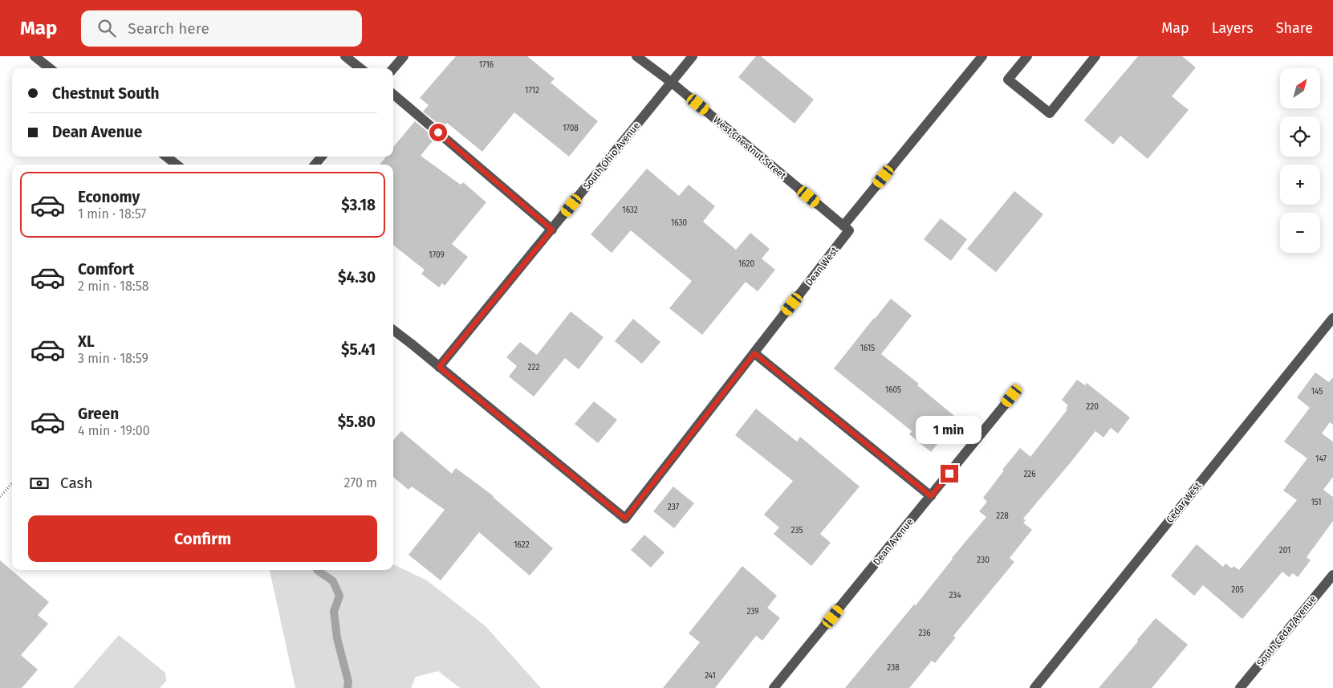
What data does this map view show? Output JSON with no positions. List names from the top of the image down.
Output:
{
  "streets": {
    "street": [
      "West Chestnut Street",
      "South Ohio Avenue",
      "Dean West",
      "Cedar West",
      "Dean Avenue",
      "South Cedar Avenue"
    ]
  },
  "crossings": [
    ["West Chestnut Street", "South Ohio Avenue"],
    ["West Chestnut Street", "Dean West"],
    ["South Ohio Avenue", "Dean West"]
  ],
  "house_numbers": [
    "1716",
    "1712",
    "1708",
    "1632",
    "1630",
    "1709",
    "1620",
    "1615",
    "222",
    "1605",
    "145",
    "220",
    "147",
    "226",
    "151",
    "237",
    "228",
    "235",
    "1622",
    "201",
    "230",
    "205",
    "234",
    "239",
    "236",
    "238",
    "241"
  ],
  "north": "top right",
  "page": {
    "header": "Map",
    "search": "Search here",
    "nav": ["Map", "Layers", "Share"],
    "map_buttons": ["+", "−"],
    "banner": ["Chestnut South", "Dean Avenue"],
    "list": [
      {
        "name": "Economy",
        "note": "1 min · 18:57",
        "value": "$3.18"
      },
      {
        "name": "Comfort",
        "note": "2 min · 18:58",
        "value": "$4.30"
      },
      {
        "name": "XL",
        "note": "3 min · 18:59",
        "value": "$5.41"
      },
      {
        "name": "Green",
        "note": "4 min · 19:00",
        "value": "$5.80"
      }
    ],
    "bubble": "1 min",
    "pay": ["Cash", "270 m"],
    "buttons": "Confirm"
  }
}
